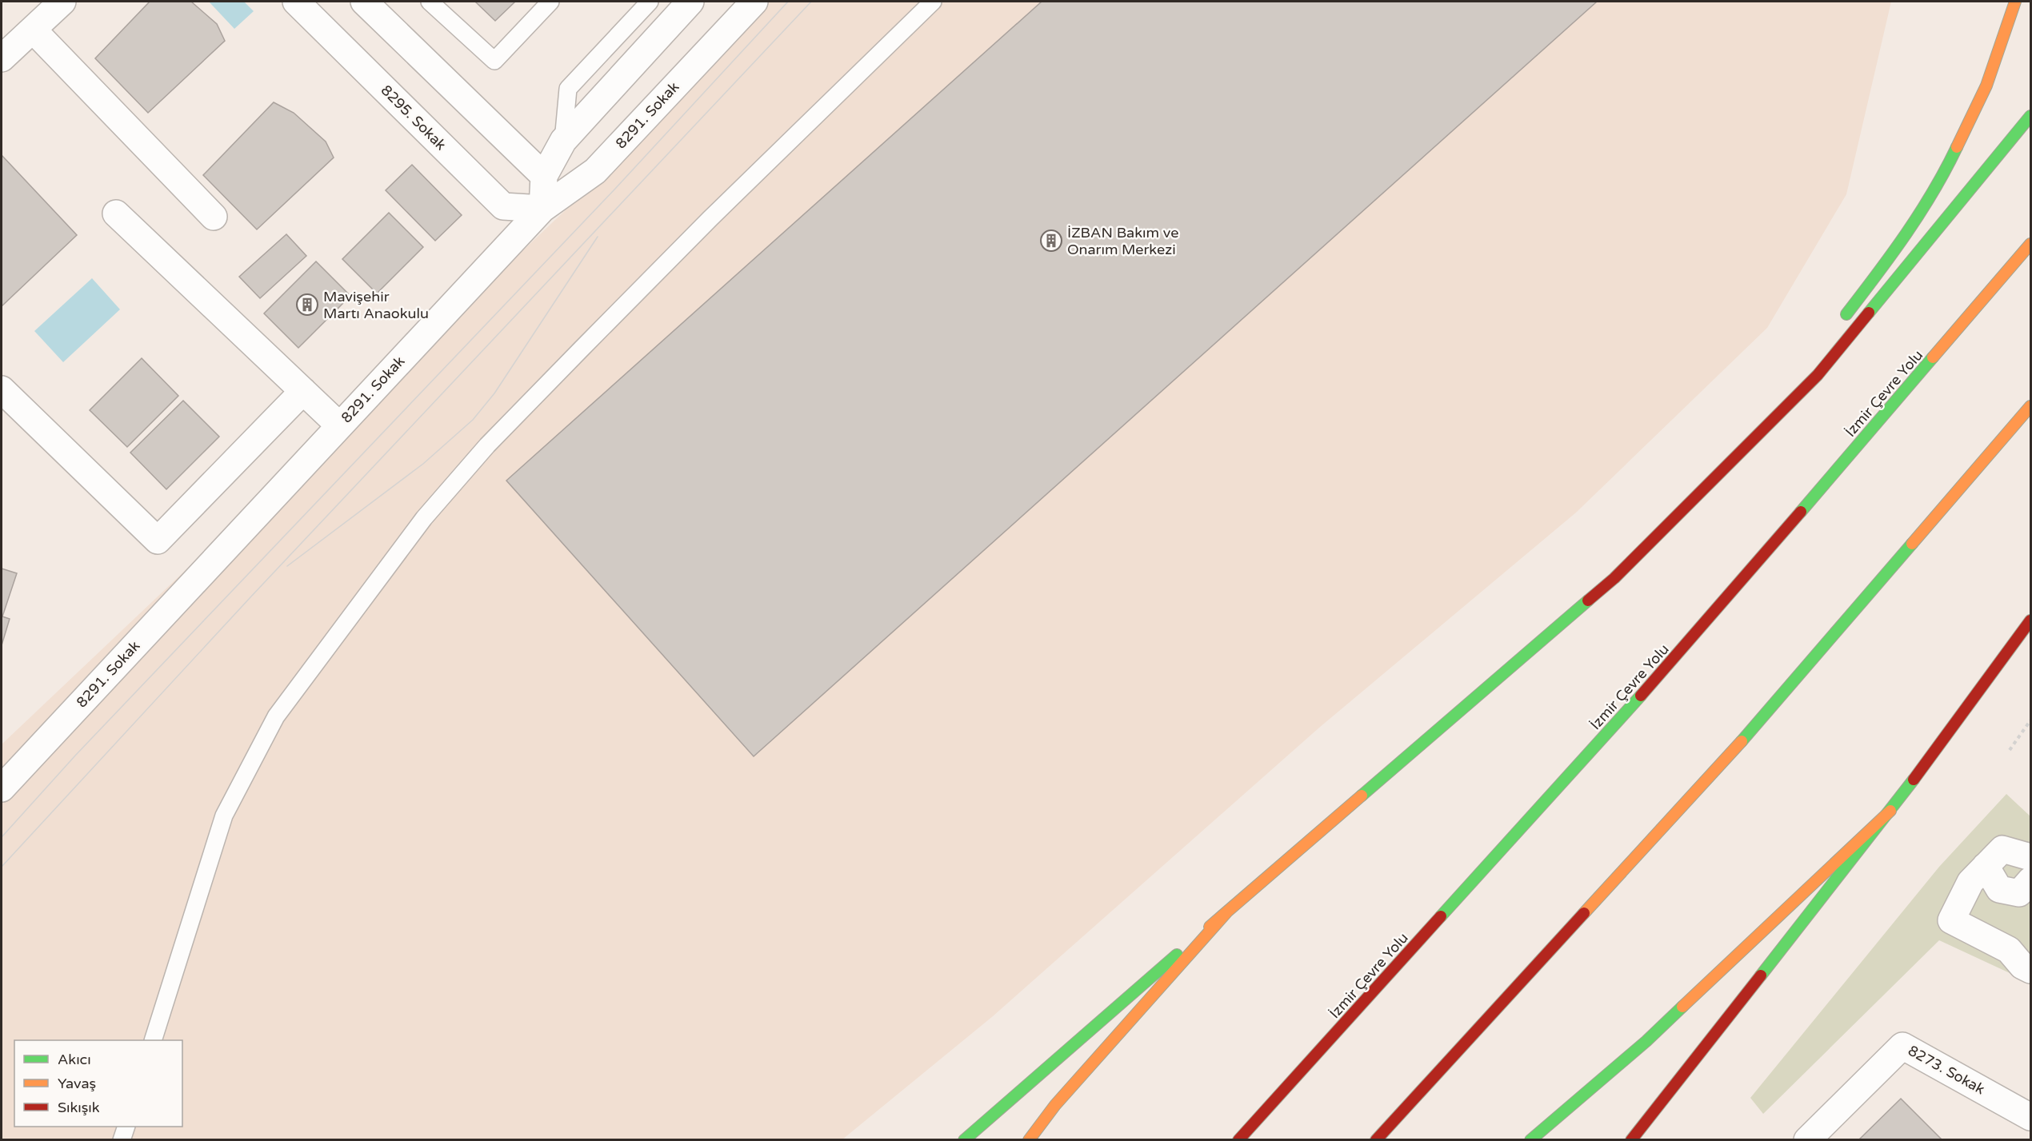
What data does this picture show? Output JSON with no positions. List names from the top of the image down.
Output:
{
  "streets": {
    "main road": ["İzmir Çevre Yolu"],
    "street": ["8291. Sokak", "8295. Sokak", "8273. Sokak"]
  },
  "crossings": [
    ["8291. Sokak", "8295. Sokak"]
  ],
  "places": {
    "building": ["İZBAN Bakım ve Onarım Merkezi", "Mavişehir Martı Anaokulu"]
  },
  "legend": ["Akıcı", "Yavaş", "Sıkışık"]
}
